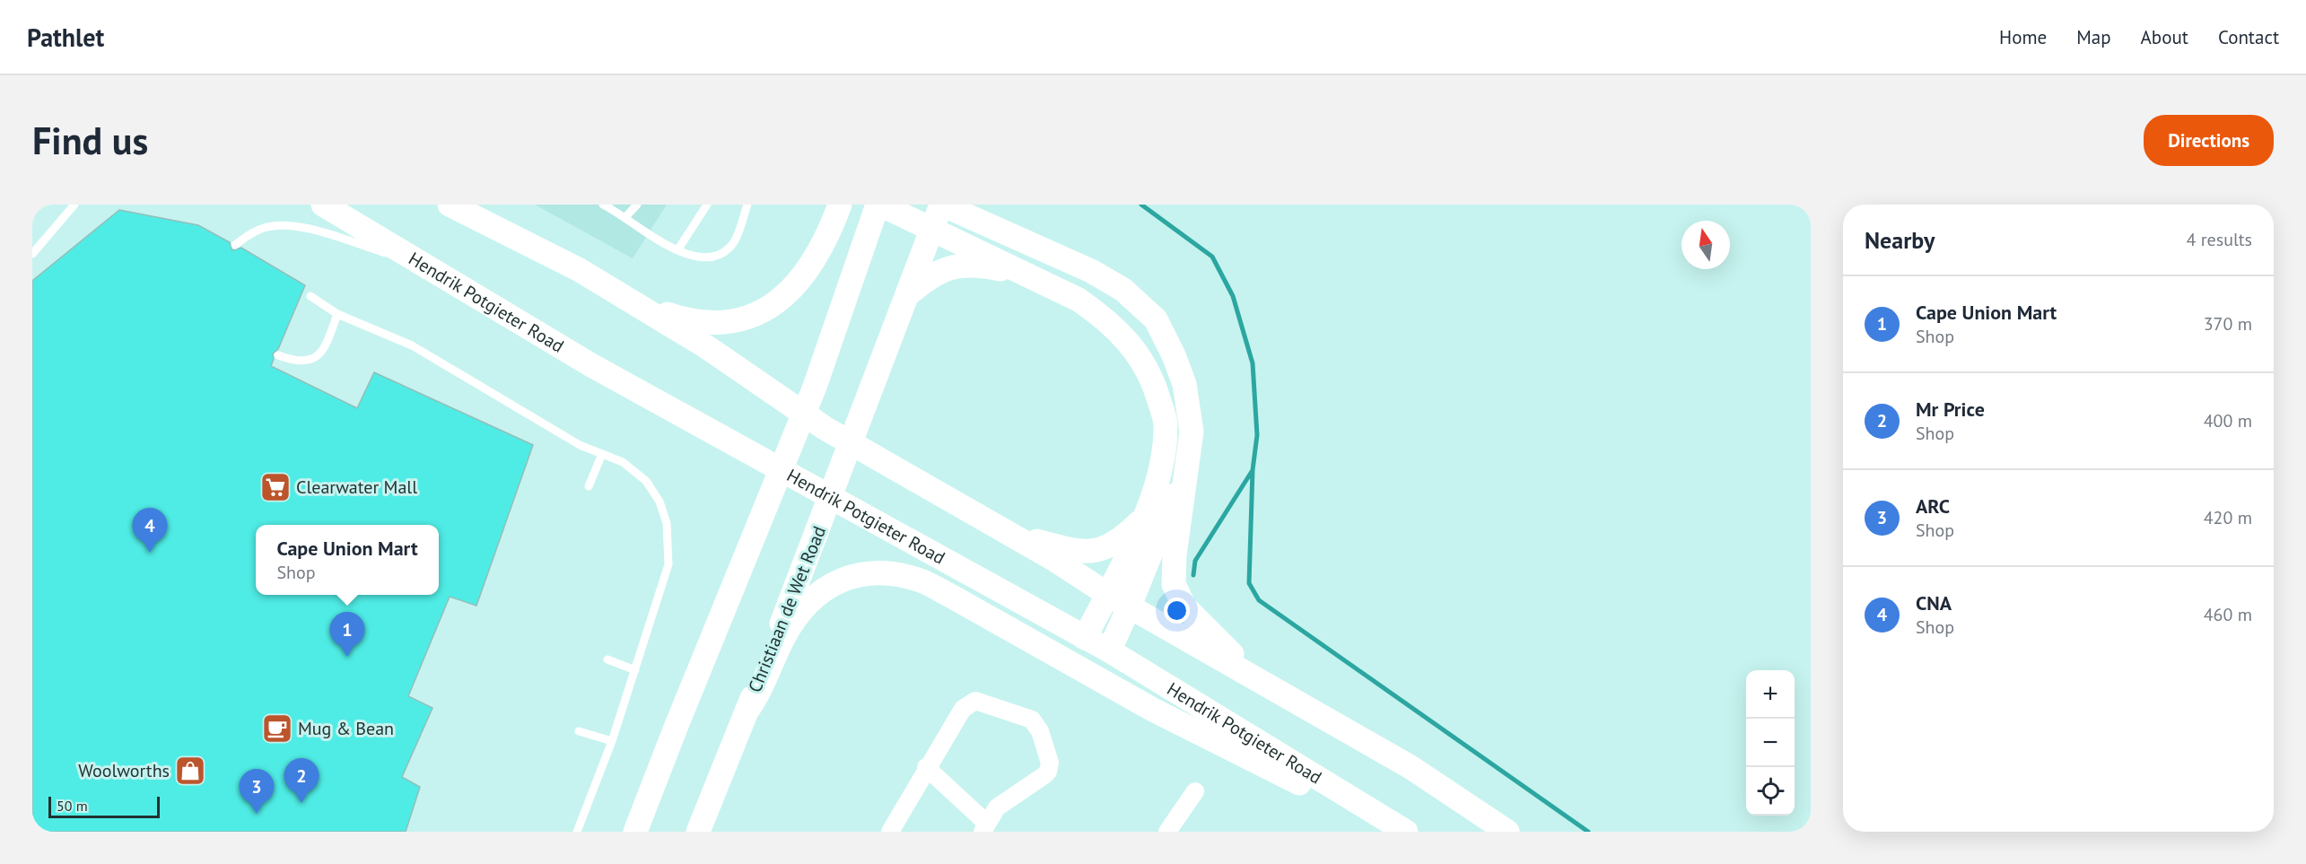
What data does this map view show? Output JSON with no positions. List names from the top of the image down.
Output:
{
  "streets": {
    "main road": ["Hendrik Potgieter Road", "Christiaan de Wet Road"]
  },
  "places": {
    "supermarket": ["Clearwater Mall"],
    "cafe": ["Mug & Bean"],
    "shop": ["Woolworths"]
  },
  "scale_bar": "50 m",
  "north": "top",
  "page": {
    "header": "Pathlet",
    "nav": [
      "Home",
      "Map",
      "About",
      "Contact"
    ],
    "buttons": "Directions",
    "title": "Find us",
    "heading": ["Nearby", "4 results"],
    "list": [
      {
        "mark": "1",
        "name": "Cape Union Mart",
        "note": "Shop",
        "value": "370 m"
      },
      {
        "mark": "2",
        "name": "Mr Price",
        "note": "Shop",
        "value": "400 m"
      },
      {
        "mark": "3",
        "name": "ARC",
        "note": "Shop",
        "value": "420 m"
      },
      {
        "mark": "4",
        "name": "CNA",
        "note": "Shop",
        "value": "460 m"
      }
    ],
    "pins": [
      "4",
      "1",
      "2",
      "3"
    ],
    "popup": ["Cape Union Mart", "Shop"],
    "map_buttons": ["+", "−"],
    "scale": "50 m"
  }
}
